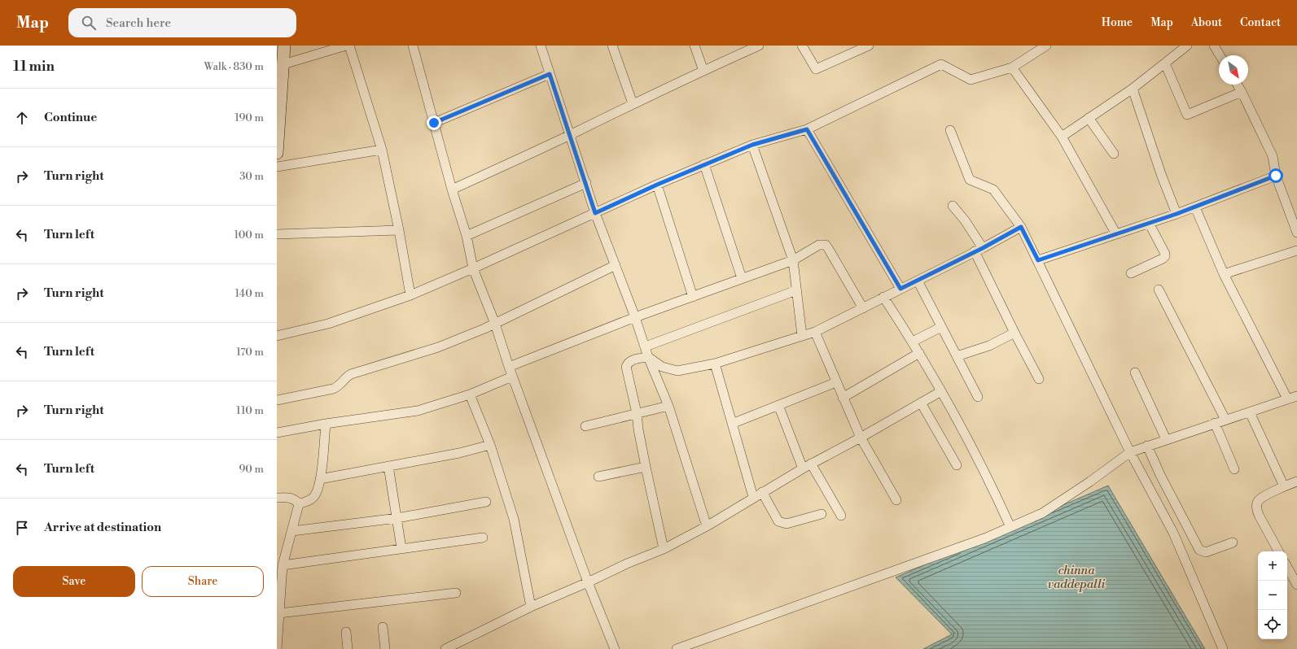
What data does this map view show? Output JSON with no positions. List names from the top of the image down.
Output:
{
  "water": ["chinna vaddepalli"],
  "north": "bottom right",
  "page": {
    "header": "Map",
    "search": "Search here",
    "nav": [
      "Home",
      "Map",
      "About",
      "Contact"
    ],
    "heading": ["11 min", "Walk · 830 m"],
    "list": [
      ["Continue", "190 m"],
      ["Turn right", "30 m"],
      ["Turn left", "100 m"],
      ["Turn right", "140 m"],
      ["Turn left", "170 m"],
      ["Turn right", "110 m"],
      ["Turn left", "90 m"],
      "Arrive at destination"
    ],
    "map_buttons": ["+", "−"],
    "buttons": ["Save", "Share"]
  }
}
